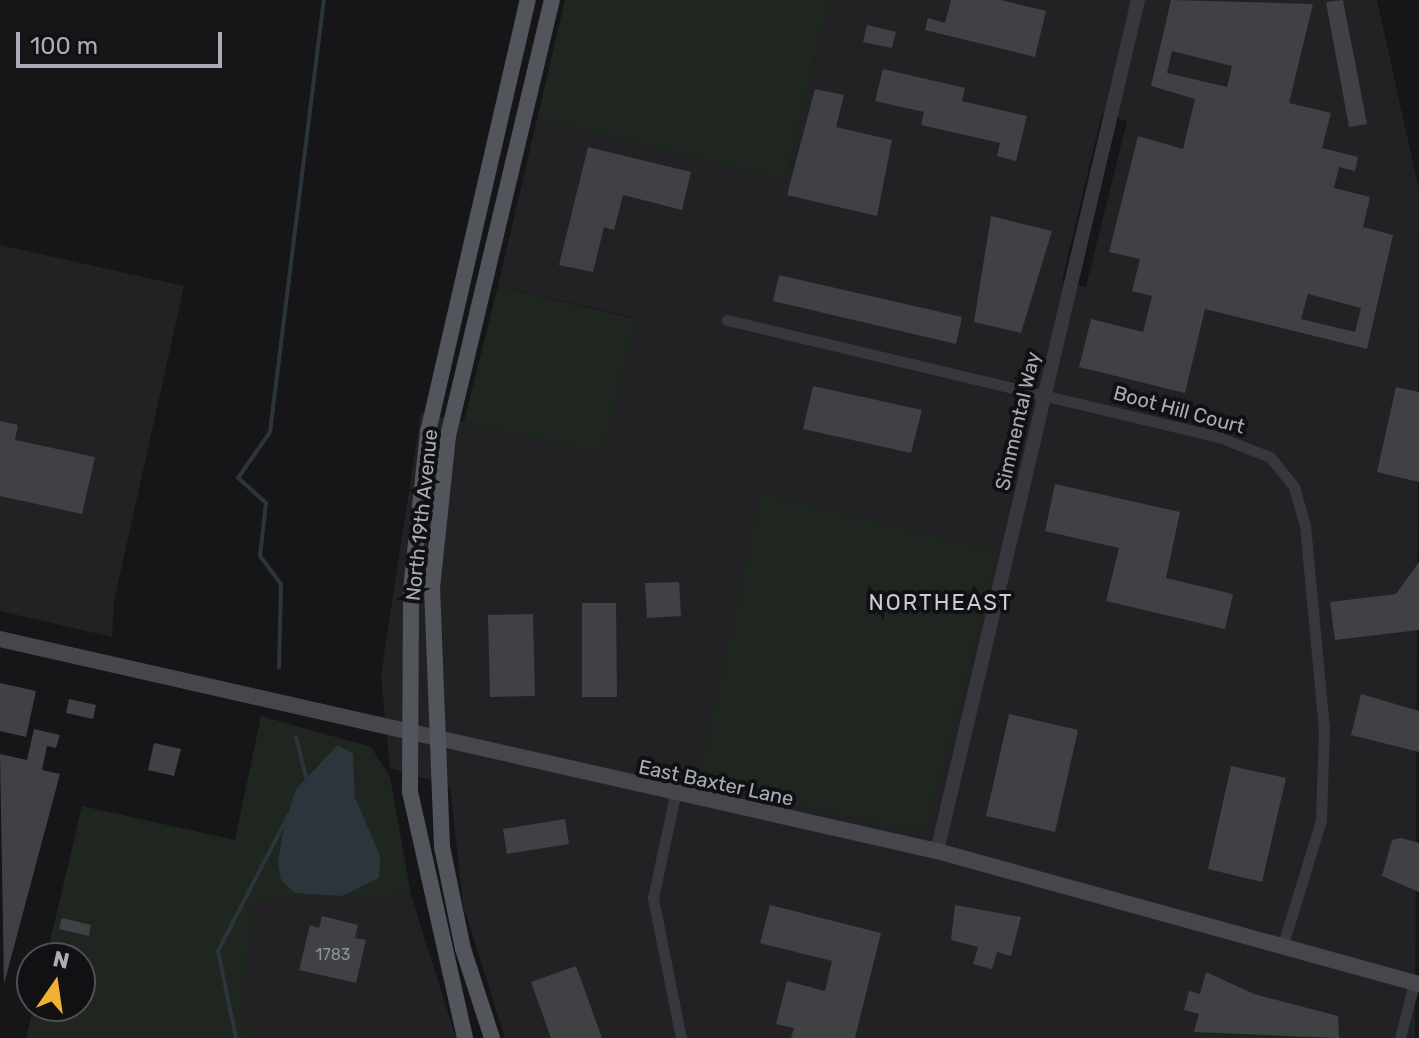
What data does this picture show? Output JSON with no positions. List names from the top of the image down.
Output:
{
  "streets": {
    "main road": ["North 19th Avenue", "East Baxter Lane"],
    "street": ["Boot Hill Court", "Simmental Way"]
  },
  "crossings": [
    ["Boot Hill Court", "Simmental Way"],
    ["Boot Hill Court", "East Baxter Lane"],
    ["Simmental Way", "East Baxter Lane"],
    ["North 19th Avenue", "East Baxter Lane"]
  ],
  "districts": ["NORTHEAST"],
  "house_numbers": ["1783"],
  "scale_bar": "100 m",
  "north": "top"
}
